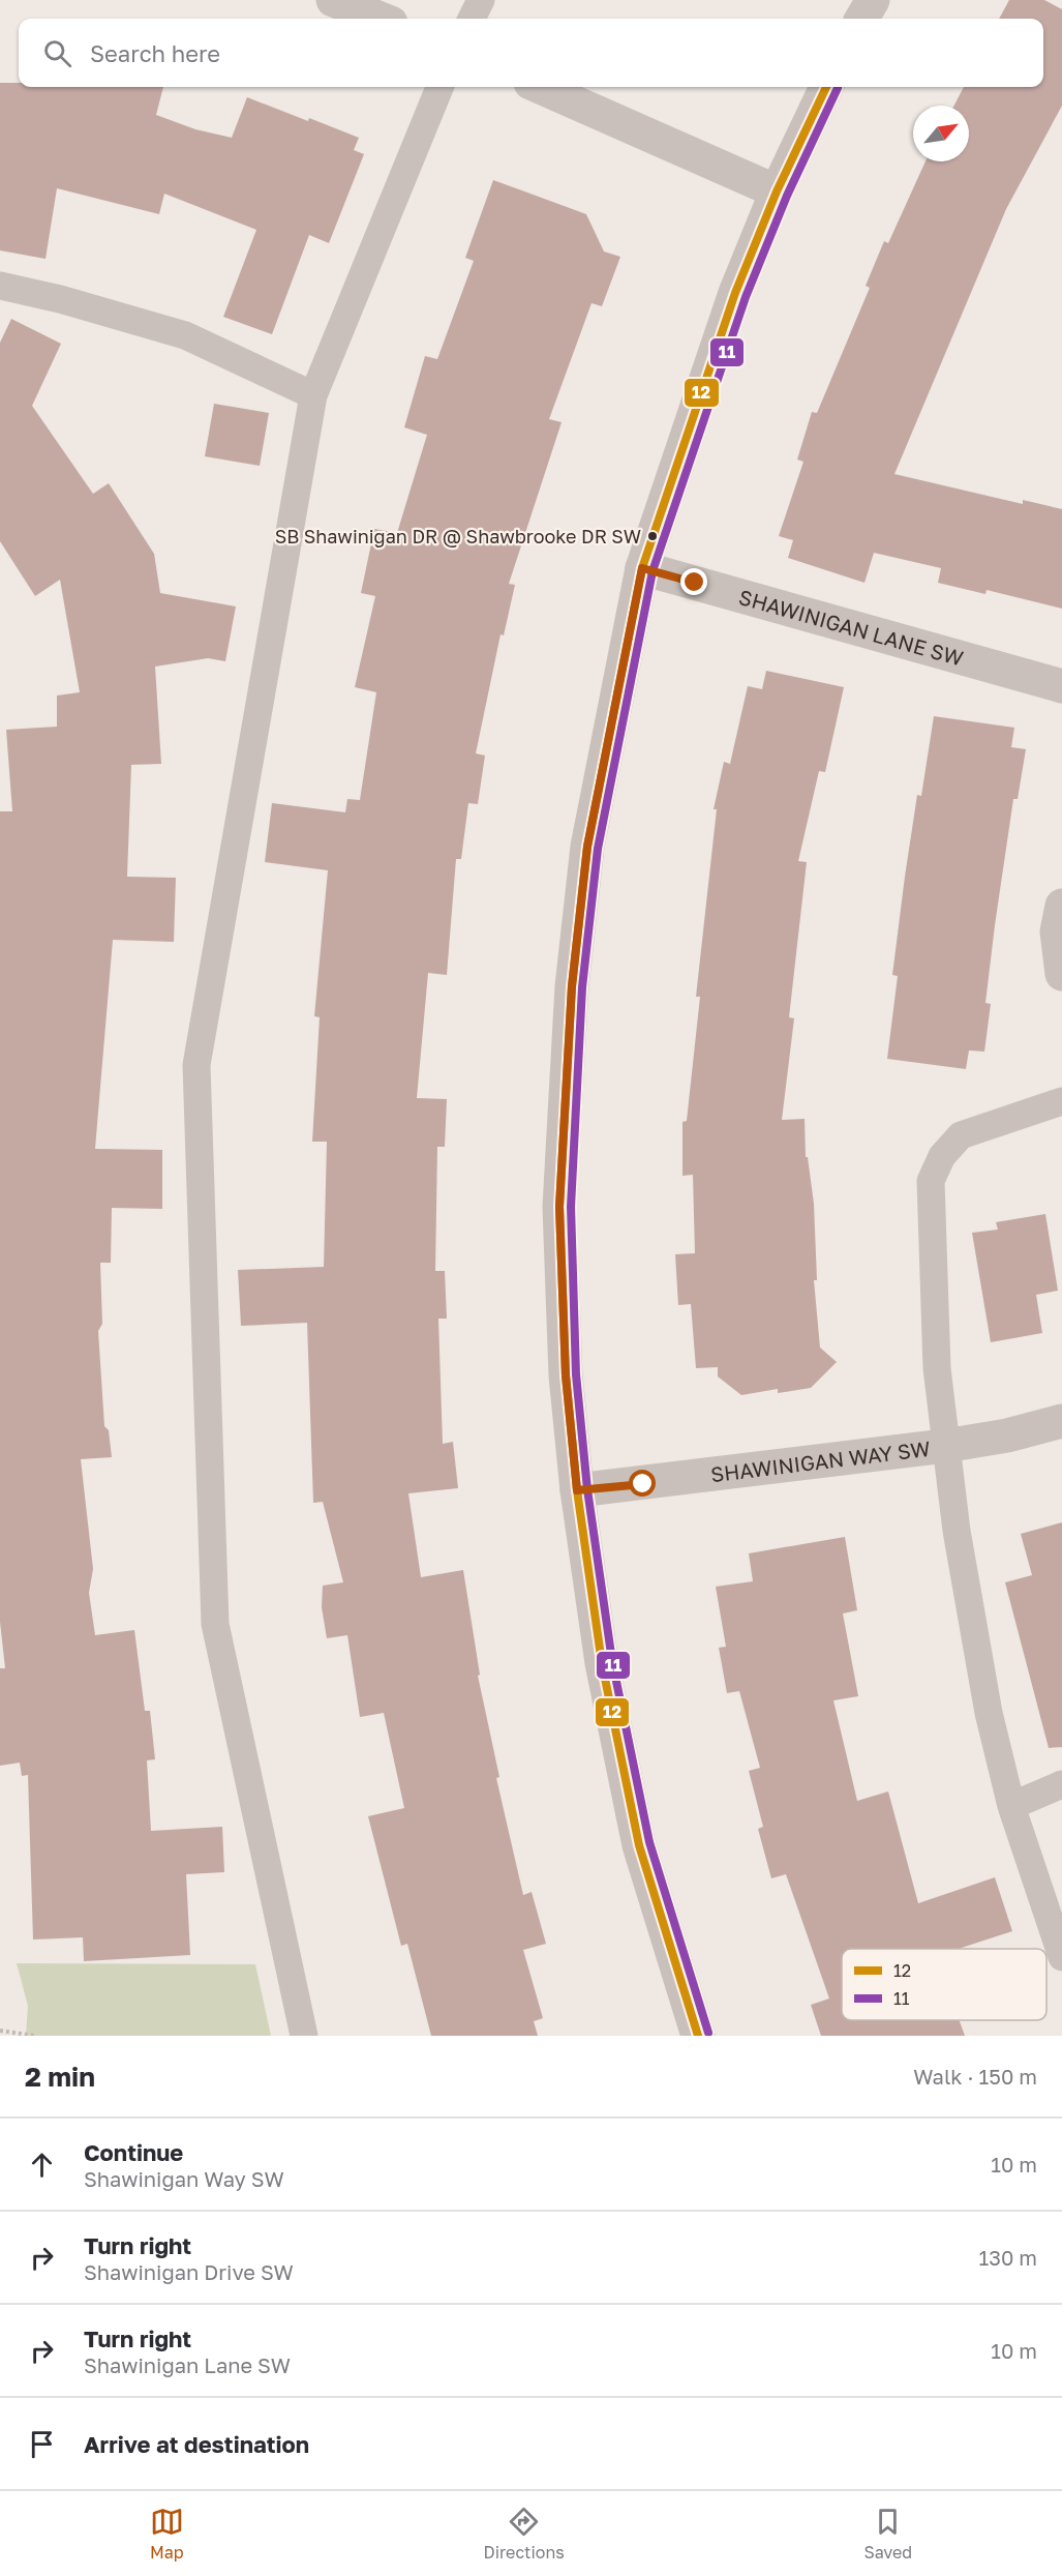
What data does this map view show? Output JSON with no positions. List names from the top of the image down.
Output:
{
  "streets": {
    "street": ["SHAWINIGAN LANE SW", "SHAWINIGAN WAY SW"]
  },
  "places": ["SB Shawinigan DR @ Shawbrooke DR SW"],
  "lines": ["transit line 12", "transit line 11"],
  "legend": ["12", "11"],
  "north": "top right",
  "page": {
    "search": "Search here",
    "heading": ["2 min", "Walk · 150 m"],
    "list": [
      ["Continue", "Shawinigan Way SW", "10 m"],
      ["Turn right", "Shawinigan Drive SW", "130 m"],
      ["Turn right", "Shawinigan Lane SW", "10 m"],
      "Arrive at destination"
    ],
    "nav": ["Map", "Directions", "Saved"]
  }
}
